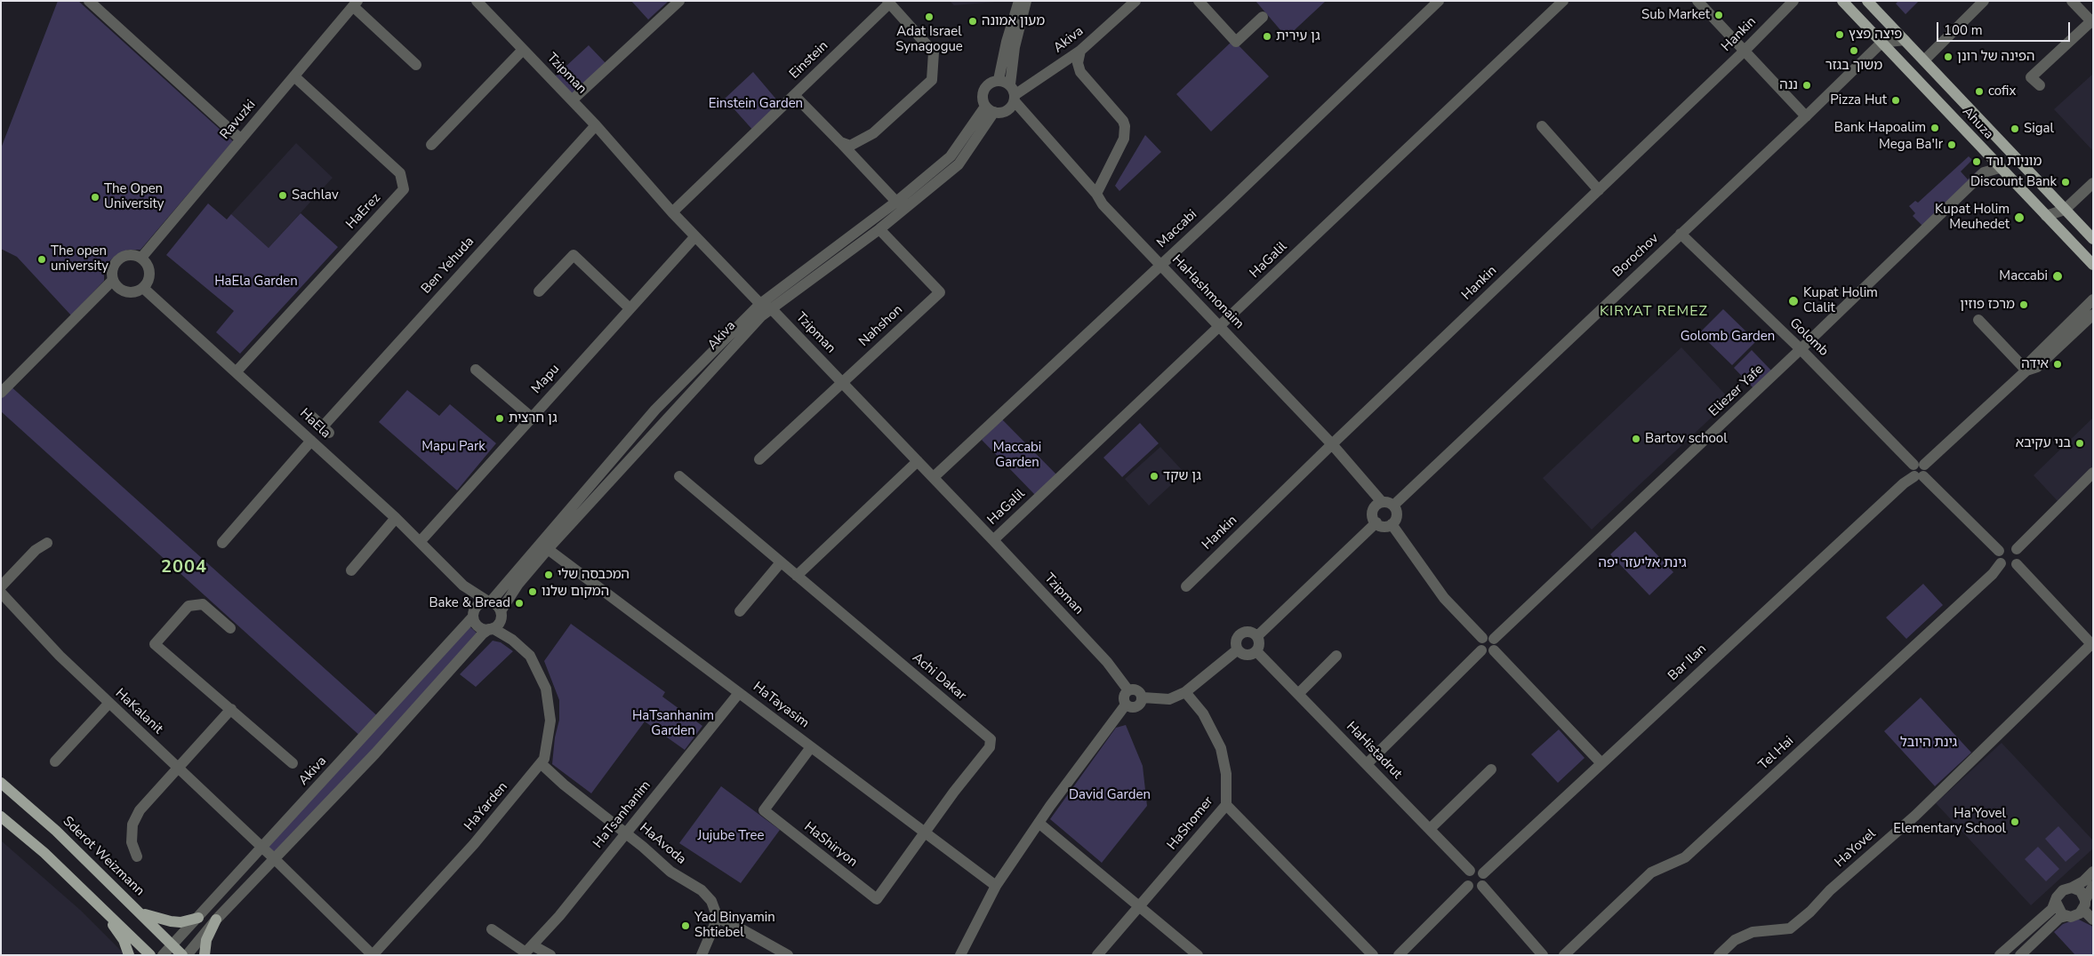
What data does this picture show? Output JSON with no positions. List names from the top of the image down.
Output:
{
  "streets": {
    "main road": ["Ahuza", "Sderot Weizmann"],
    "street": [
      "Hankin",
      "Akiva",
      "Einstein",
      "Tzipman",
      "Ravuzki",
      "HaErez",
      "Maccabi",
      "Borochov",
      "HaGalil",
      "Ben Yehuda",
      "HaHashmonaim",
      "Nahshon",
      "Golomb",
      "Mapu",
      "Eliezer Yafe",
      "HaEla",
      "Bar Ilan",
      "Achi Dakar",
      "HaTayasim",
      "HaKalanit",
      "HaHistadrut",
      "Tel Hai",
      "HaYarden",
      "HaTsanhanim",
      "HaShomer",
      "HaAvoda",
      "HaShiryon",
      "HaYovel"
    ]
  },
  "crossings": [
    ["Hankin", "HaHashmonaim"],
    ["Akiva", "Tzipman"],
    ["Akiva", "HaHashmonaim"],
    ["Akiva", "Nahshon"],
    ["Akiva", "HaEla"],
    ["Akiva", "HaTayasim"],
    ["Akiva", "HaKalanit"],
    ["Akiva", "HaYarden"],
    ["Akiva", "Sderot Weizmann"],
    ["Einstein", "Tzipman"],
    ["Tzipman", "Maccabi"],
    ["Tzipman", "HaGalil"],
    ["Tzipman", "Ben Yehuda"],
    ["Tzipman", "Nahshon"],
    ["Tzipman", "Mapu"],
    ["Ravuzki", "HaErez"],
    ["Ravuzki", "HaEla"],
    ["Ahuza", "Borochov"],
    ["Ahuza", "Eliezer Yafe"],
    ["HaErez", "HaEla"],
    ["Maccabi", "HaHashmonaim"],
    ["Borochov", "HaHashmonaim"],
    ["Borochov", "Golomb"],
    ["HaGalil", "HaHashmonaim"],
    ["Golomb", "Eliezer Yafe"],
    ["Mapu", "HaEla"],
    ["HaEla", "HaYarden"],
    ["Bar Ilan", "HaHistadrut"],
    ["Achi Dakar", "HaTayasim"],
    ["Achi Dakar", "HaShiryon"],
    ["HaTayasim", "HaTsanhanim"],
    ["HaTayasim", "HaShiryon"],
    ["HaKalanit", "HaYarden"],
    ["HaYarden", "HaAvoda"],
    ["HaTsanhanim", "HaAvoda"]
  ],
  "districts": ["KIRYAT REMEZ", "2004"],
  "parks": [
    "Einstein Garden",
    "HaEla Garden",
    "Golomb Garden",
    "Mapu Park",
    "Maccabi Garden",
    "גינת אליעזר יפה",
    "HaTsanhanim Garden",
    "גינת היובל",
    "David Garden",
    "Jujube Tree"
  ],
  "places": [
    "Sub Market",
    "Adat Israel Synagogue",
    "מעון אמונה",
    "פיצה פצץ",
    "גן עירית",
    "משוך בגזר",
    "הפינה של רונן",
    "ננה",
    "cofix",
    "Pizza Hut",
    "Bank Hapoalim",
    "Sigal",
    "Mega Ba'Ir",
    "מוניות ורד",
    "Discount Bank",
    "Sachlav",
    "The Open University",
    "Kupat Holim Meuhedet",
    "The open university",
    "Maccabi",
    "Kupat Holim Clalit",
    "מרכז פוזין",
    "אידה",
    "גן חרצית",
    "Bartov school",
    "בני עקיבא",
    "גן שקד",
    "המכבסה שלי",
    "המקום שלנו",
    "Bake & Bread",
    "Ha'Yovel Elementary School",
    "Yad Binyamin Shtiebel"
  ],
  "scale_bar": "100 m"
}
